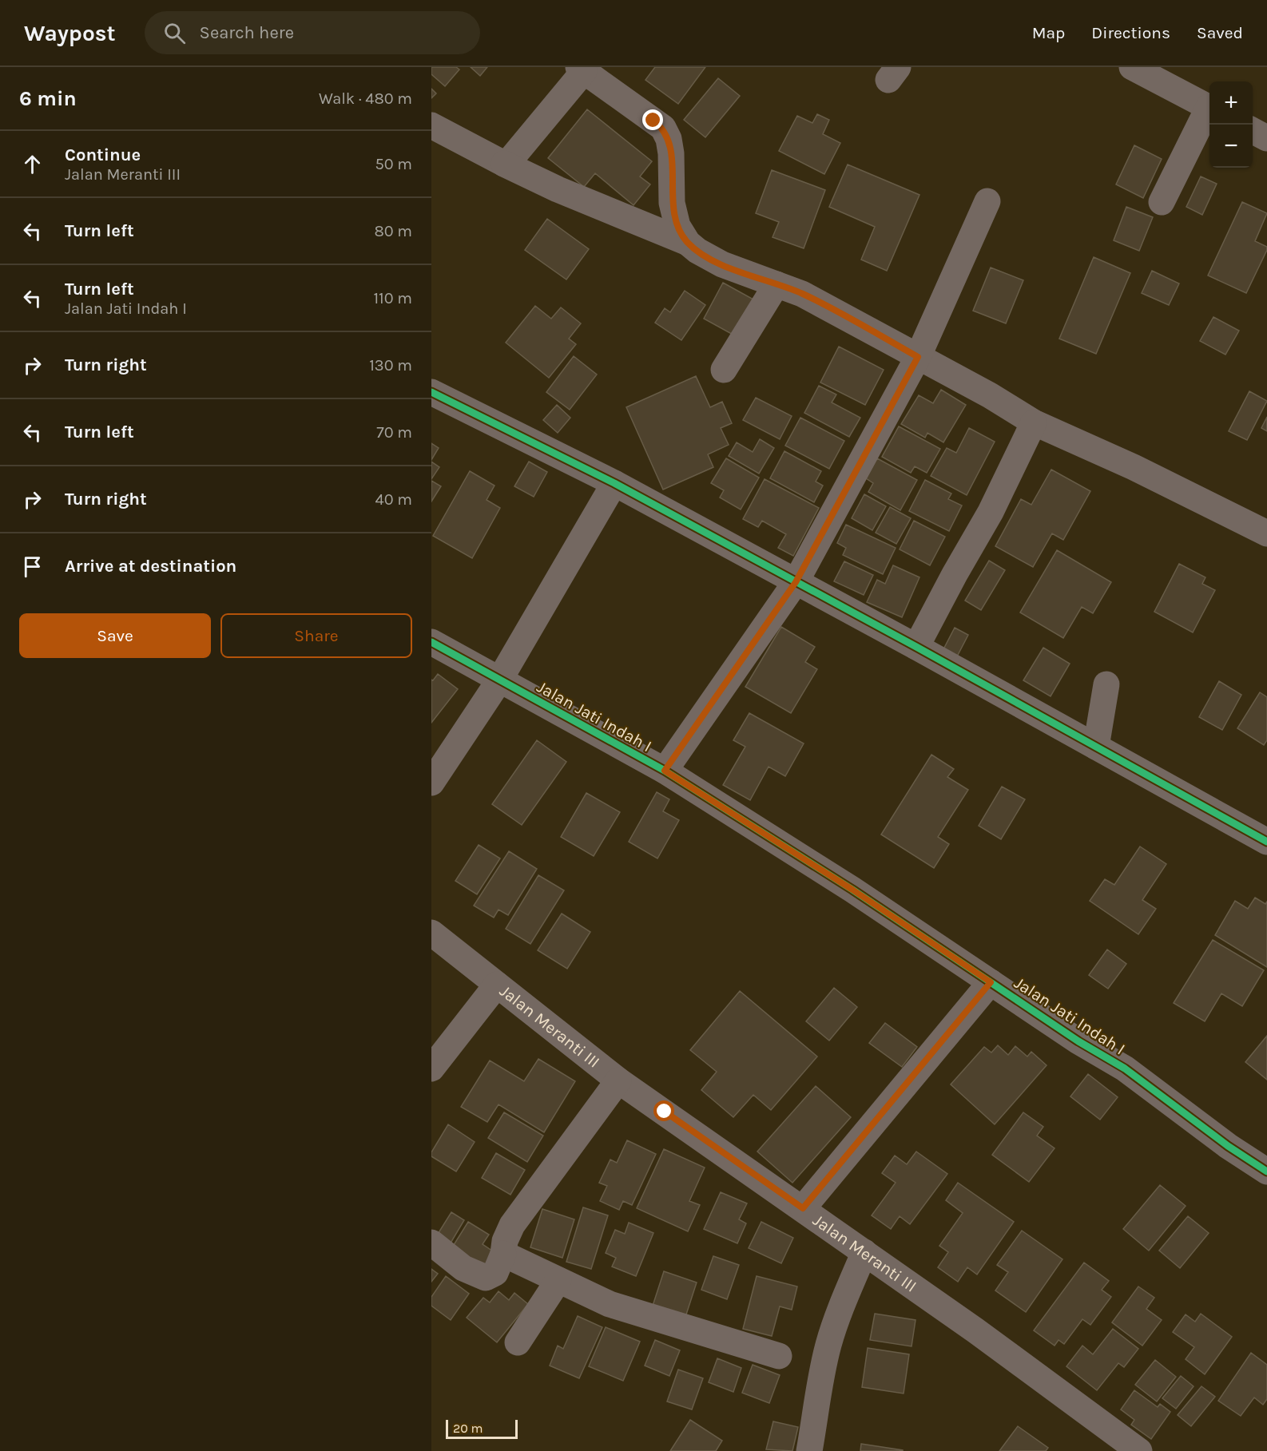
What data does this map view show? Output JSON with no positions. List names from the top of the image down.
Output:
{
  "streets": {
    "street": ["Jalan Jati Indah I", "Jalan Meranti III"]
  },
  "scale_bar": "20 m",
  "page": {
    "header": "Waypost",
    "search": "Search here",
    "nav": ["Map", "Directions", "Saved"],
    "heading": ["6 min", "Walk · 480 m"],
    "map_buttons": ["+", "−"],
    "list": [
      ["Continue", "Jalan Meranti III", "50 m"],
      ["Turn left", "80 m"],
      ["Turn left", "Jalan Jati Indah I", "110 m"],
      ["Turn right", "130 m"],
      ["Turn left", "70 m"],
      ["Turn right", "40 m"],
      "Arrive at destination"
    ],
    "buttons": ["Save", "Share"],
    "scale": "20 m"
  }
}
